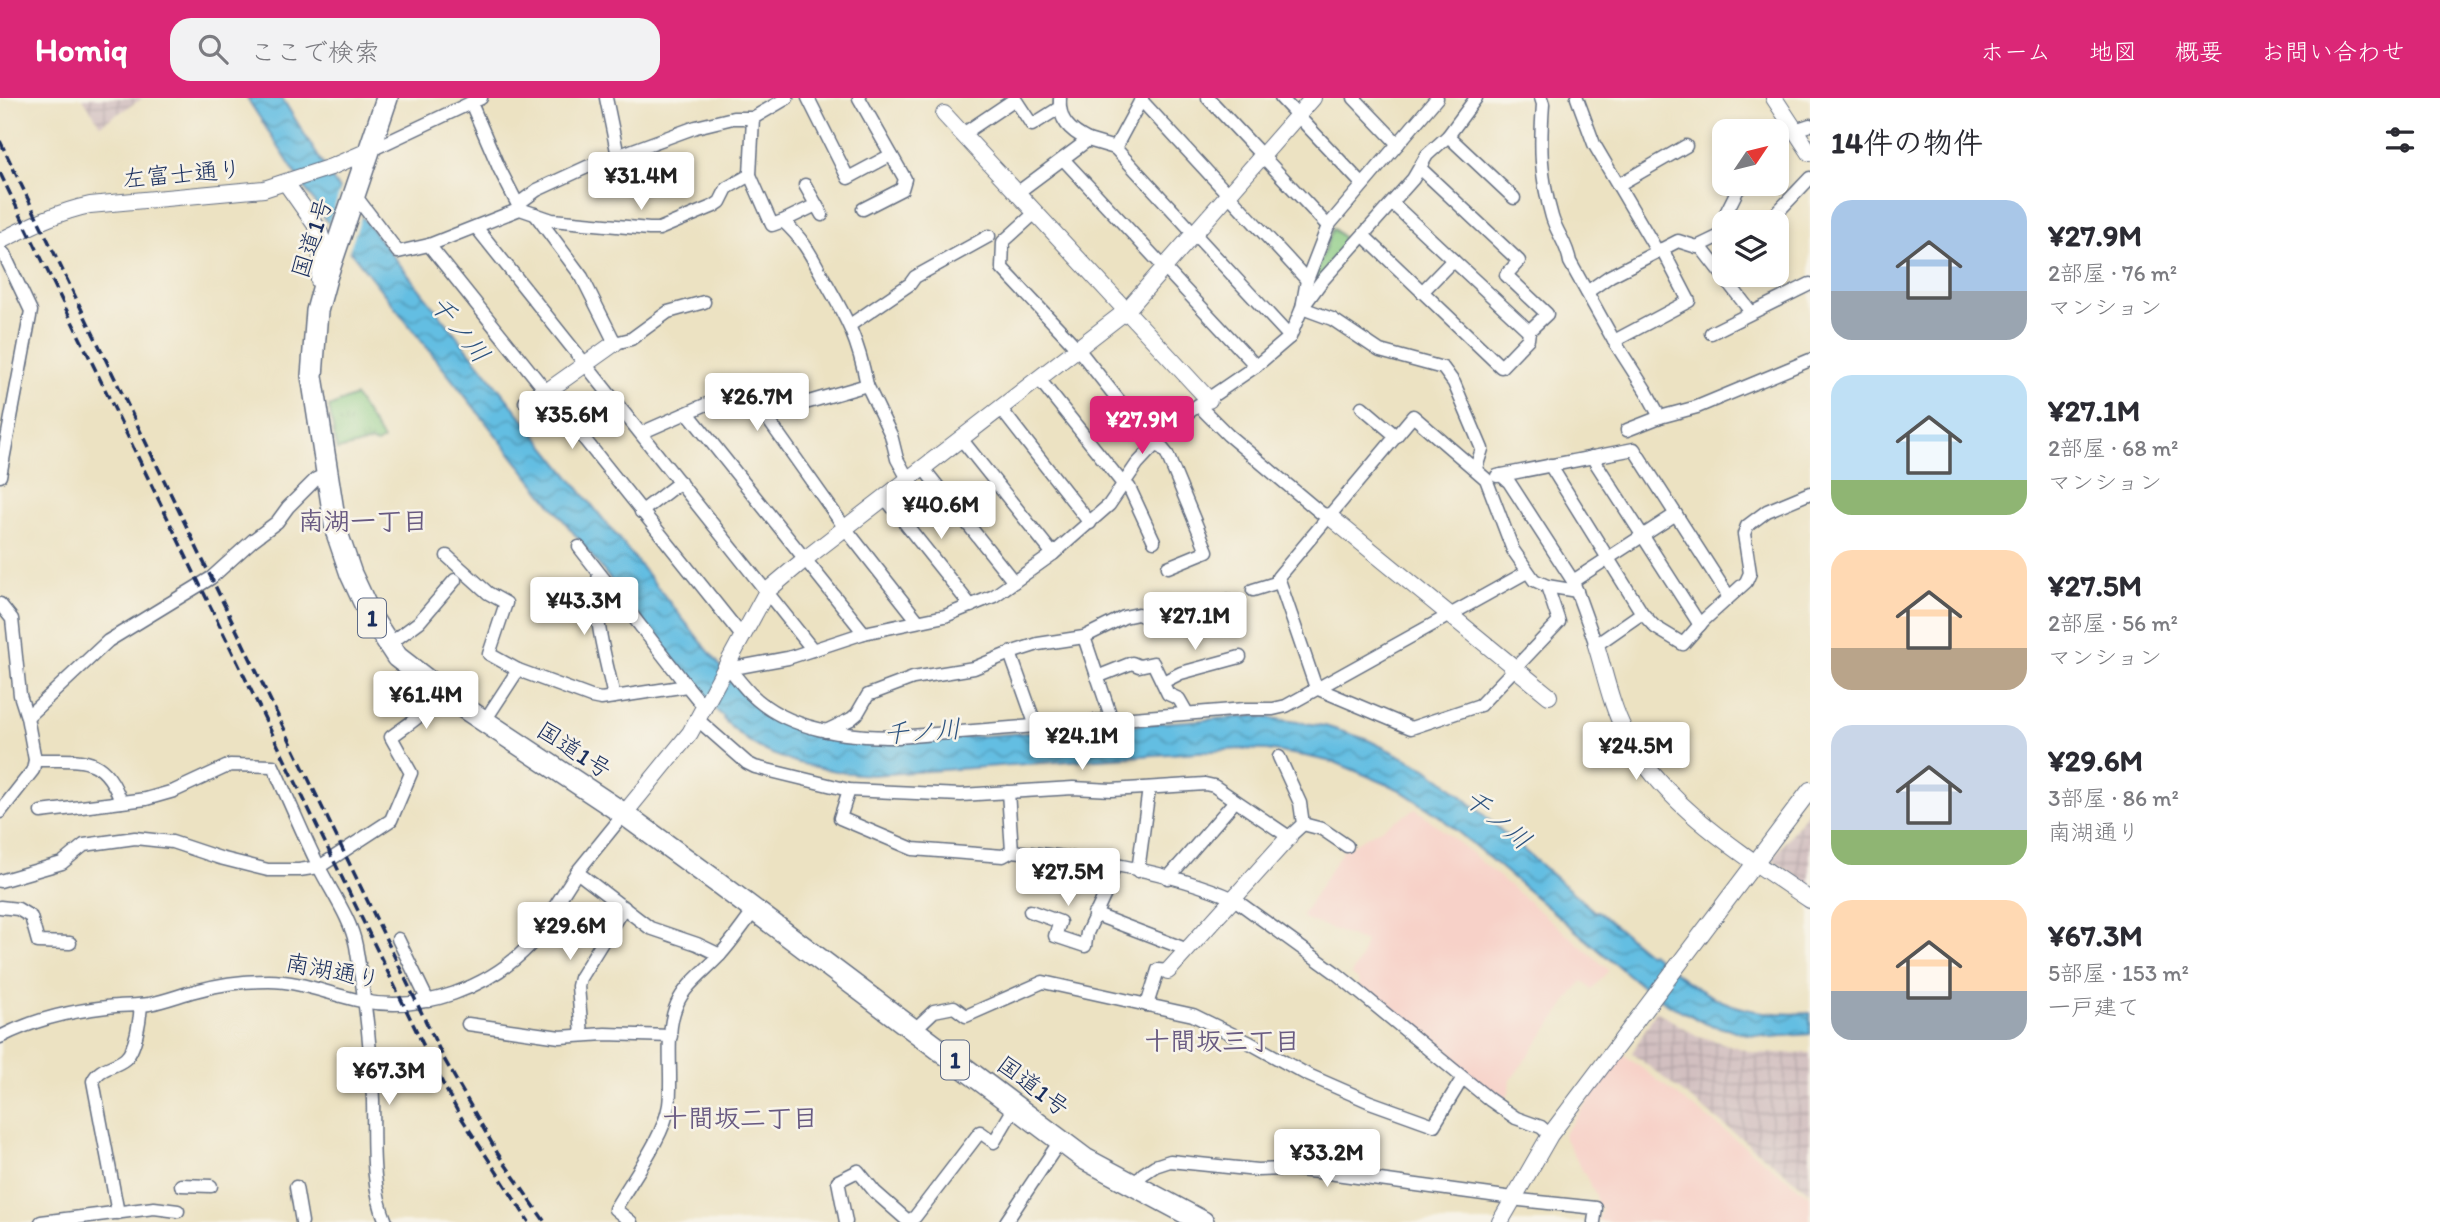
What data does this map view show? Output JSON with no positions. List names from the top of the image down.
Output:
{
  "streets": {
    "highway": ["国道1号", "1"],
    "street": ["左富士通り", "南湖通り"]
  },
  "crossings": [
    ["左富士通り", "国道1号"],
    ["国道1号", "南湖通り"]
  ],
  "districts": ["南湖一丁目", "十間坂三丁目", "十間坂二丁目"],
  "water": ["千ノ川"],
  "north": "top right",
  "page": {
    "header": "Homiq",
    "search": "ここで検索",
    "nav": [
      "ホーム",
      "地図",
      "概要",
      "お問い合わせ"
    ],
    "heading": "14件の物件",
    "price": [
      "¥31.4M",
      "¥26.7M",
      "¥35.6M",
      "¥27.9M",
      "¥40.6M",
      "¥43.3M",
      "¥27.1M",
      "¥61.4M",
      "¥24.1M",
      "¥24.5M",
      "¥27.5M",
      "¥29.6M",
      "¥67.3M",
      "¥33.2M"
    ],
    "list": [
      {
        "name": "¥27.9M",
        "note": "2部屋 · 76 m² · マンション"
      },
      {
        "name": "¥27.1M",
        "note": "2部屋 · 68 m² · マンション"
      },
      {
        "name": "¥27.5M",
        "note": "2部屋 · 56 m² · マンション"
      },
      {
        "name": "¥29.6M",
        "note": "3部屋 · 86 m² · 南湖通り"
      },
      {
        "name": "¥67.3M",
        "note": "5部屋 · 153 m² · 一戸建て"
      }
    ]
  }
}
